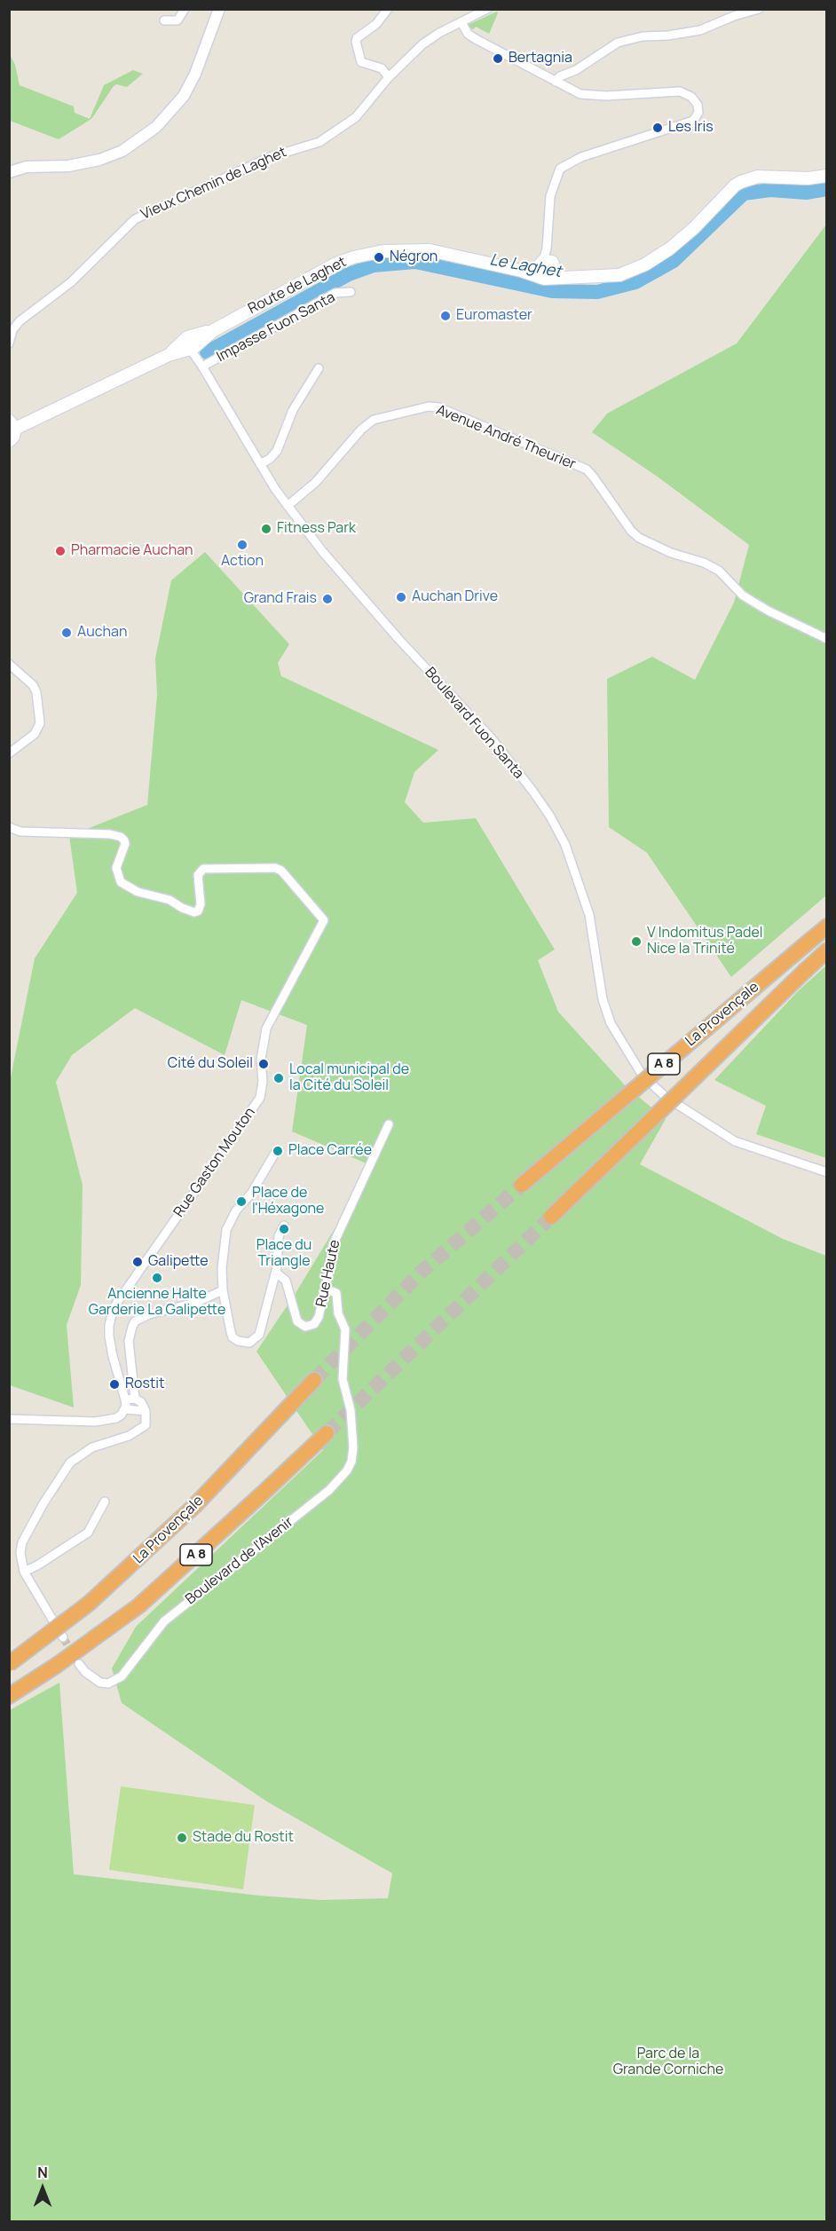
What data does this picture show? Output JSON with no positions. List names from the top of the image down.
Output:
{
  "streets": {
    "highway": ["La Provençale", "A 8"],
    "main road": ["Route de Laghet"],
    "street": [
      "Vieux Chemin de Laghet",
      "Impasse Fuon Santa",
      "Avenue André Theurier",
      "Boulevard Fuon Santa",
      "Rue Gaston Mouton",
      "Rue Haute",
      "Boulevard de l'Avenir"
    ]
  },
  "crossings": [
    ["Route de Laghet", "Boulevard Fuon Santa"],
    ["Impasse Fuon Santa", "Boulevard Fuon Santa"],
    ["Avenue André Theurier", "Boulevard Fuon Santa"],
    ["Rue Haute", "Boulevard de l'Avenir"]
  ],
  "water": ["Le Laghet"],
  "parks": ["Parc de la Grande Corniche"],
  "places": [
    "Bertagnia",
    "Les Iris",
    "Négron",
    "Euromaster",
    "Fitness Park",
    "Action",
    "Pharmacie Auchan",
    "Auchan Drive",
    "Grand Frais",
    "Auchan",
    "V Indomitus Padel Nice la Trinité",
    "Cité du Soleil",
    "Local municipal de la Cité du Soleil",
    "Place Carrée",
    "Place de l'Héxagone",
    "Place du Triangle",
    "Galipette",
    "Ancienne Halte Garderie La Galipette",
    "Rostit",
    "Stade du Rostit"
  ],
  "north": "top"
}
